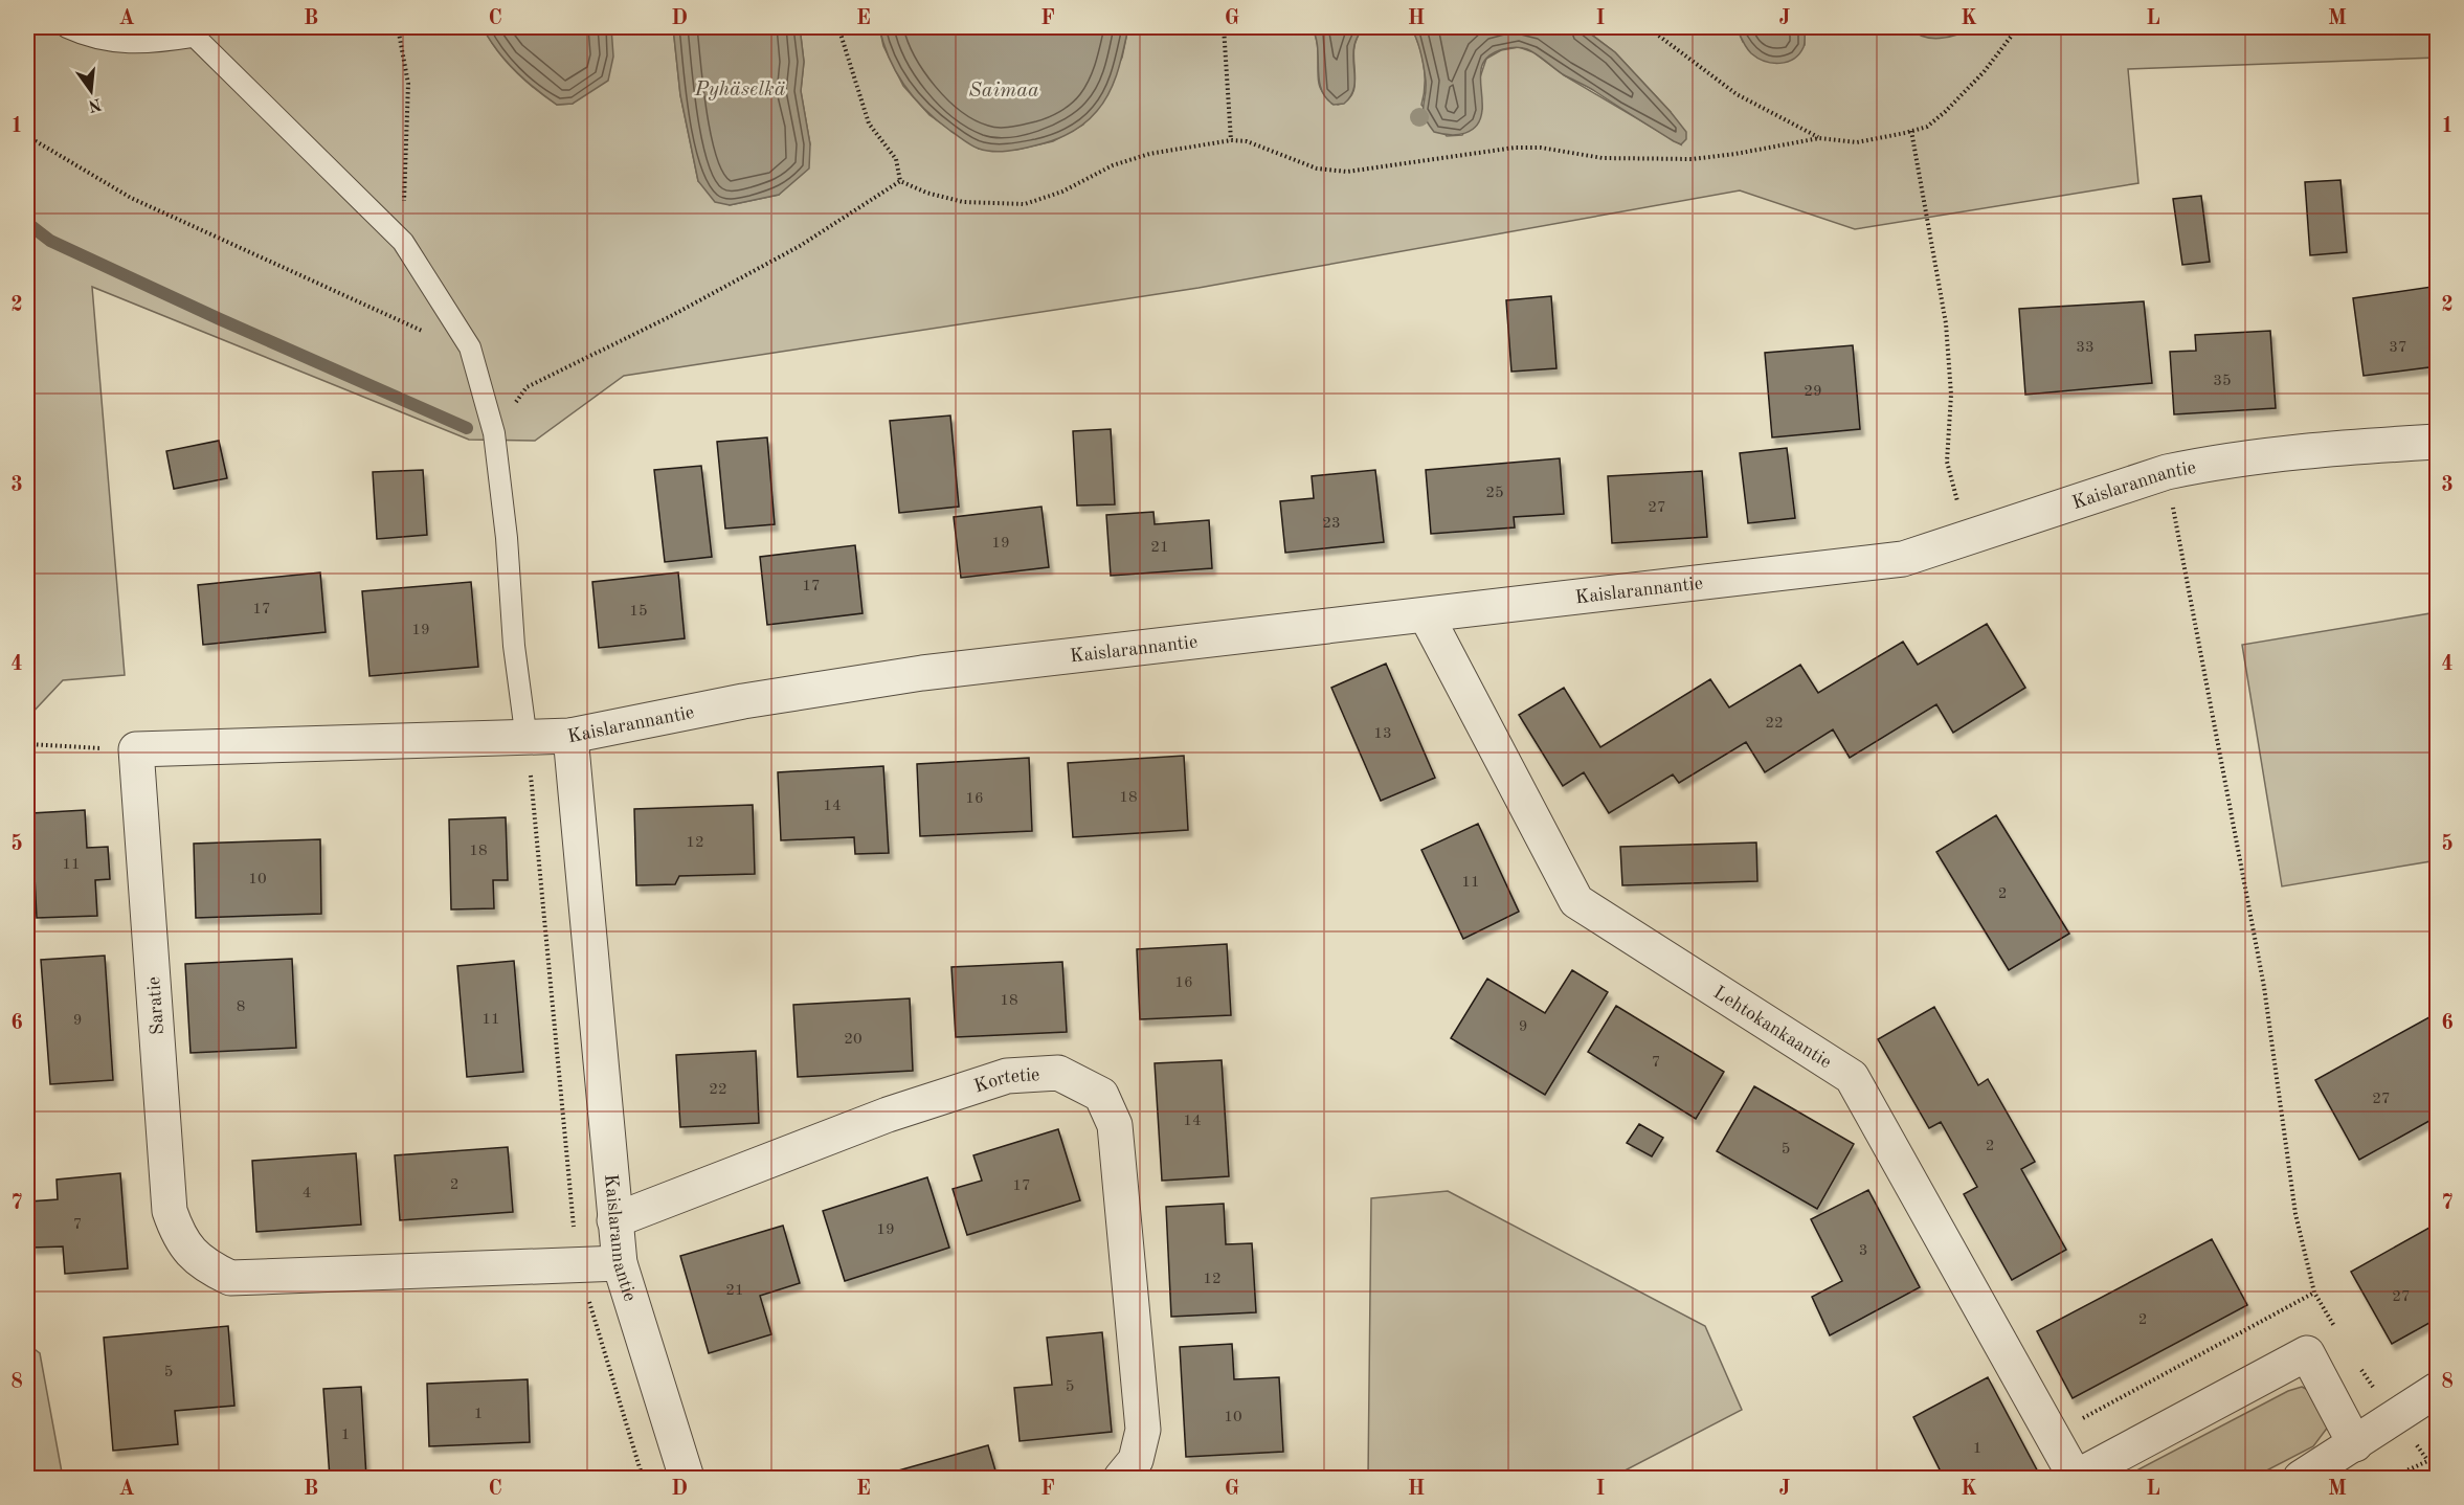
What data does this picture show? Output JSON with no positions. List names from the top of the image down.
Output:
{
  "streets": {
    "street": [
      "Kaislarannantie",
      "Saratie",
      "Lehtokankaantie",
      "Kortetie"
    ]
  },
  "crossings": [
    ["Kaislarannantie", "Saratie"],
    ["Kaislarannantie", "Lehtokankaantie"],
    ["Kaislarannantie", "Kortetie"]
  ],
  "water": ["Pyhäselkä", "Saimaa"],
  "house_numbers": [
    "33",
    "37",
    "35",
    "29",
    "25",
    "27",
    "23",
    "19",
    "21",
    "17",
    "17",
    "15",
    "19",
    "22",
    "13",
    "18",
    "16",
    "14",
    "12",
    "18",
    "11",
    "10",
    "11",
    "2",
    "16",
    "18",
    "8",
    "11",
    "9",
    "9",
    "20",
    "7",
    "22",
    "27",
    "14",
    "2",
    "5",
    "2",
    "17",
    "4",
    "7",
    "19",
    "3",
    "12",
    "21",
    "27",
    "2",
    "5",
    "5",
    "1",
    "10",
    "1",
    "1"
  ],
  "north": "bottom",
  "grid": {
    "columns": [
      "A",
      "B",
      "C",
      "D",
      "E",
      "F",
      "G",
      "H",
      "I",
      "J",
      "K",
      "L",
      "M"
    ],
    "rows": [
      "1",
      "2",
      "3",
      "4",
      "5",
      "6",
      "7",
      "8"
    ]
  }
}
